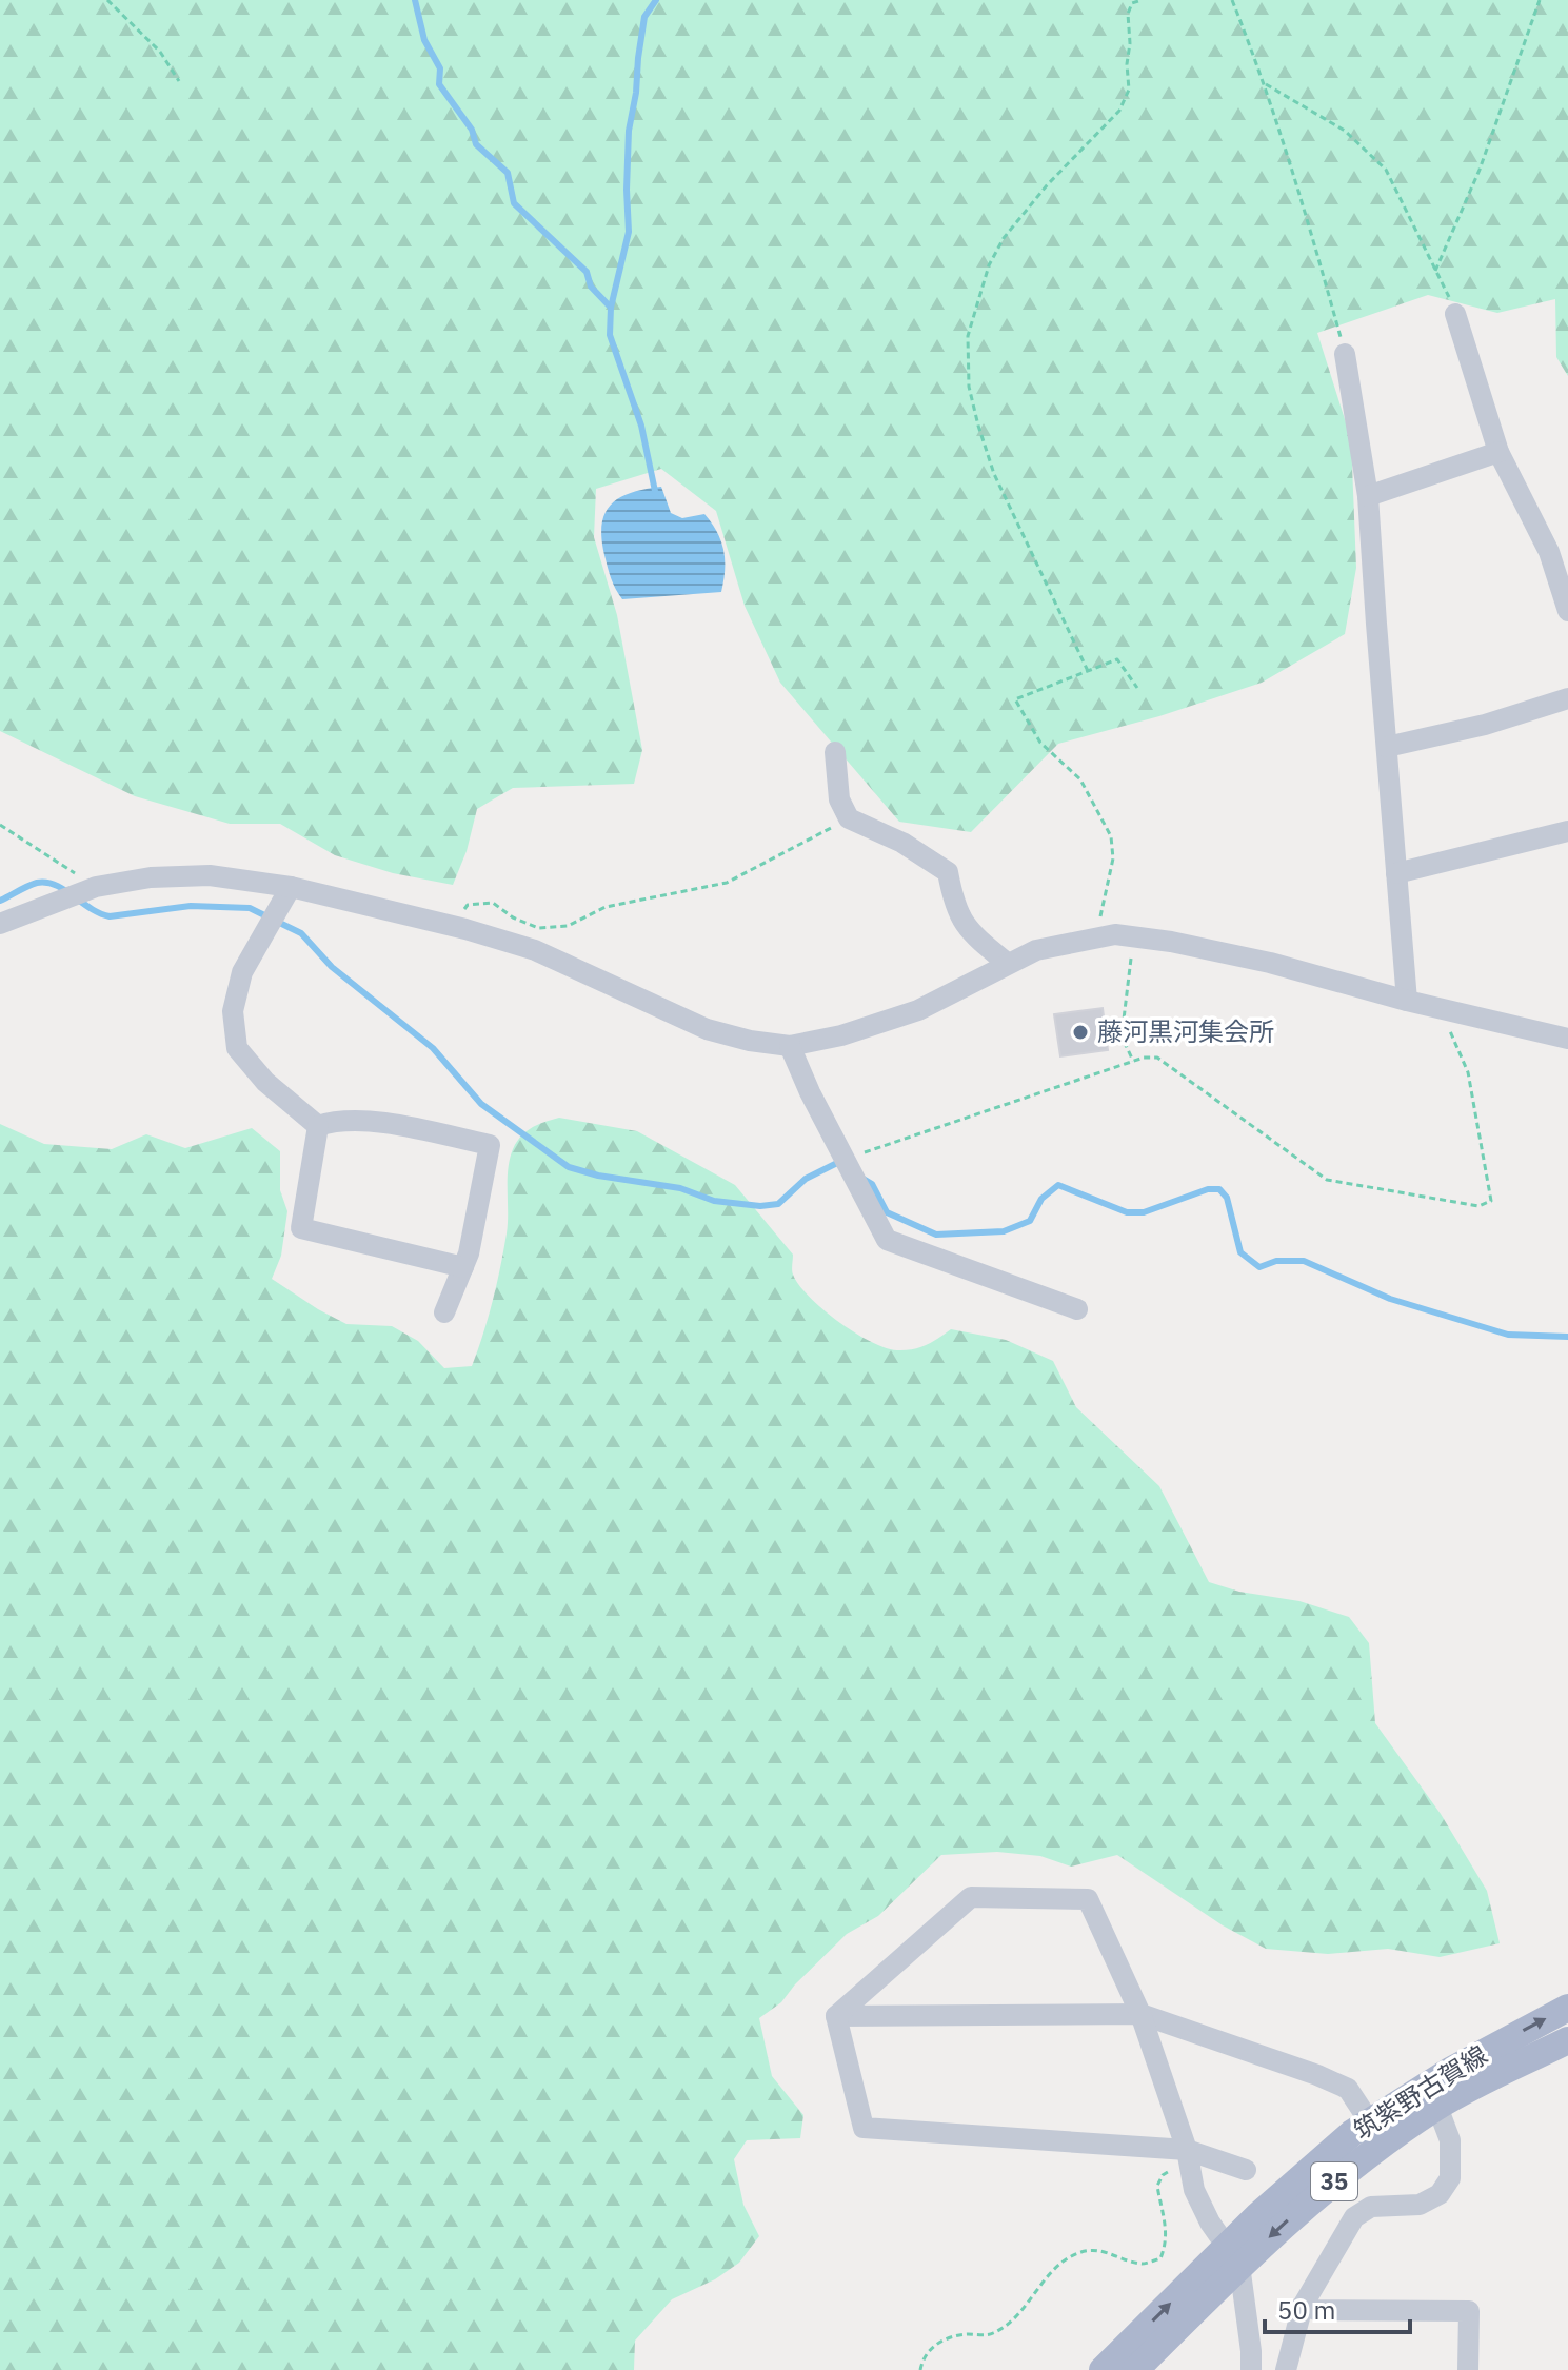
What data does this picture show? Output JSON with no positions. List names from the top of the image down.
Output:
{
  "streets": {
    "main road": ["筑紫野古賀線", "35"]
  },
  "places": ["藤河黒河集会所"],
  "scale_bar": "50 m"
}
